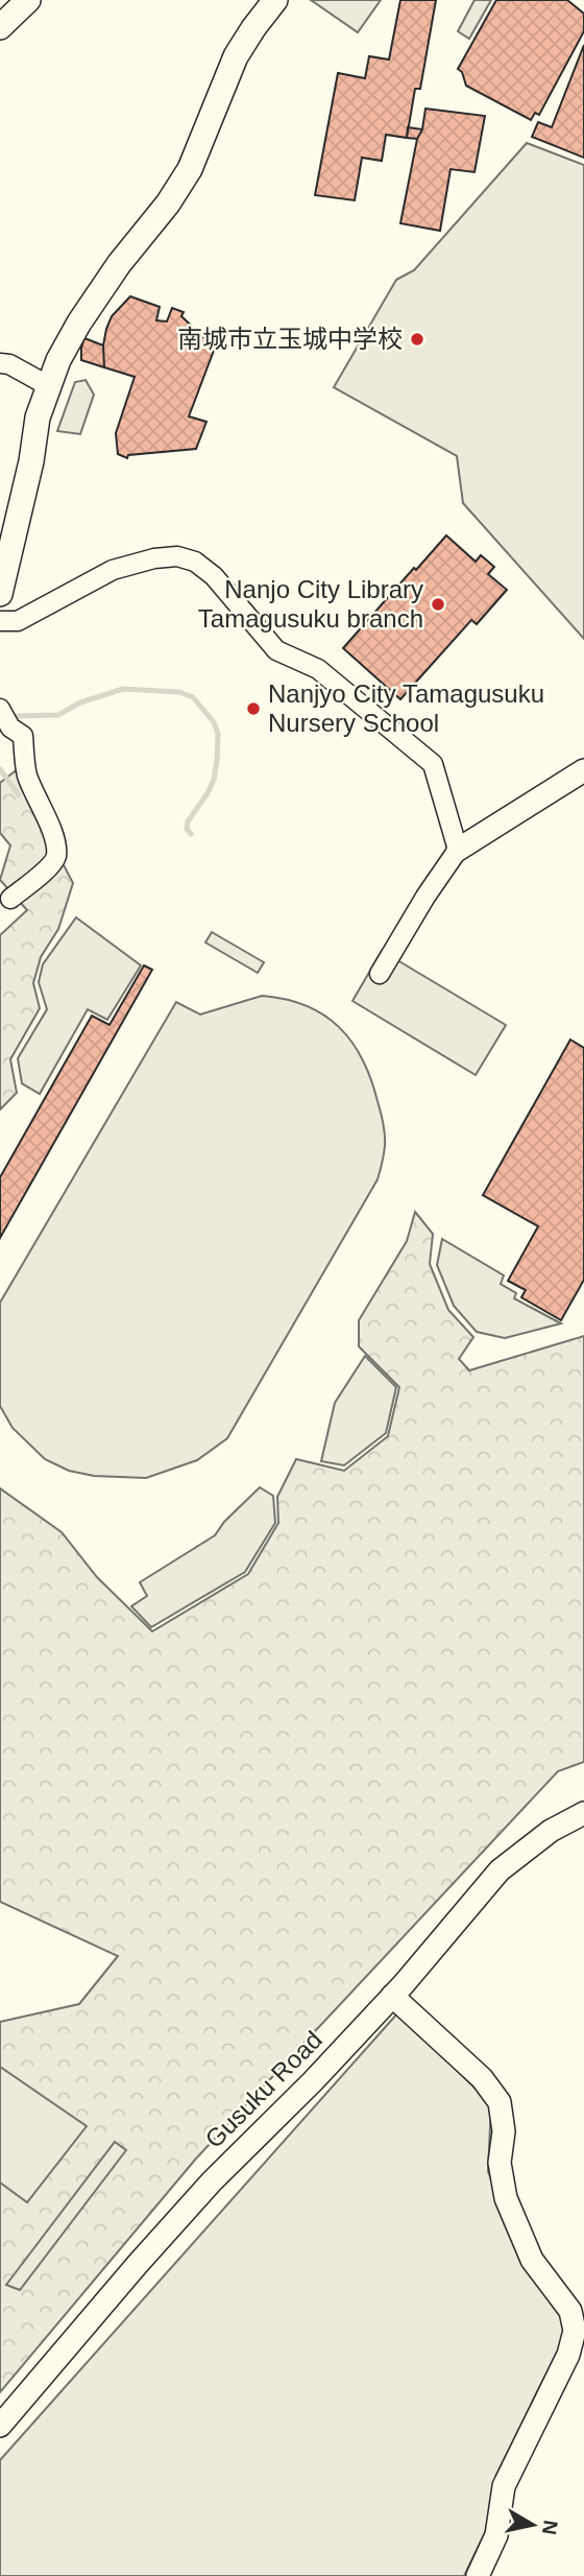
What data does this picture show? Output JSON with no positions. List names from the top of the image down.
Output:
{
  "streets": {
    "street": ["Gusuku Road"]
  },
  "places": ["南城市立玉城中学校", "Nanjo City Library Tamagusuku branch", "Nanjyo City Tamagusuku Nursery School"],
  "north": "right"
}
